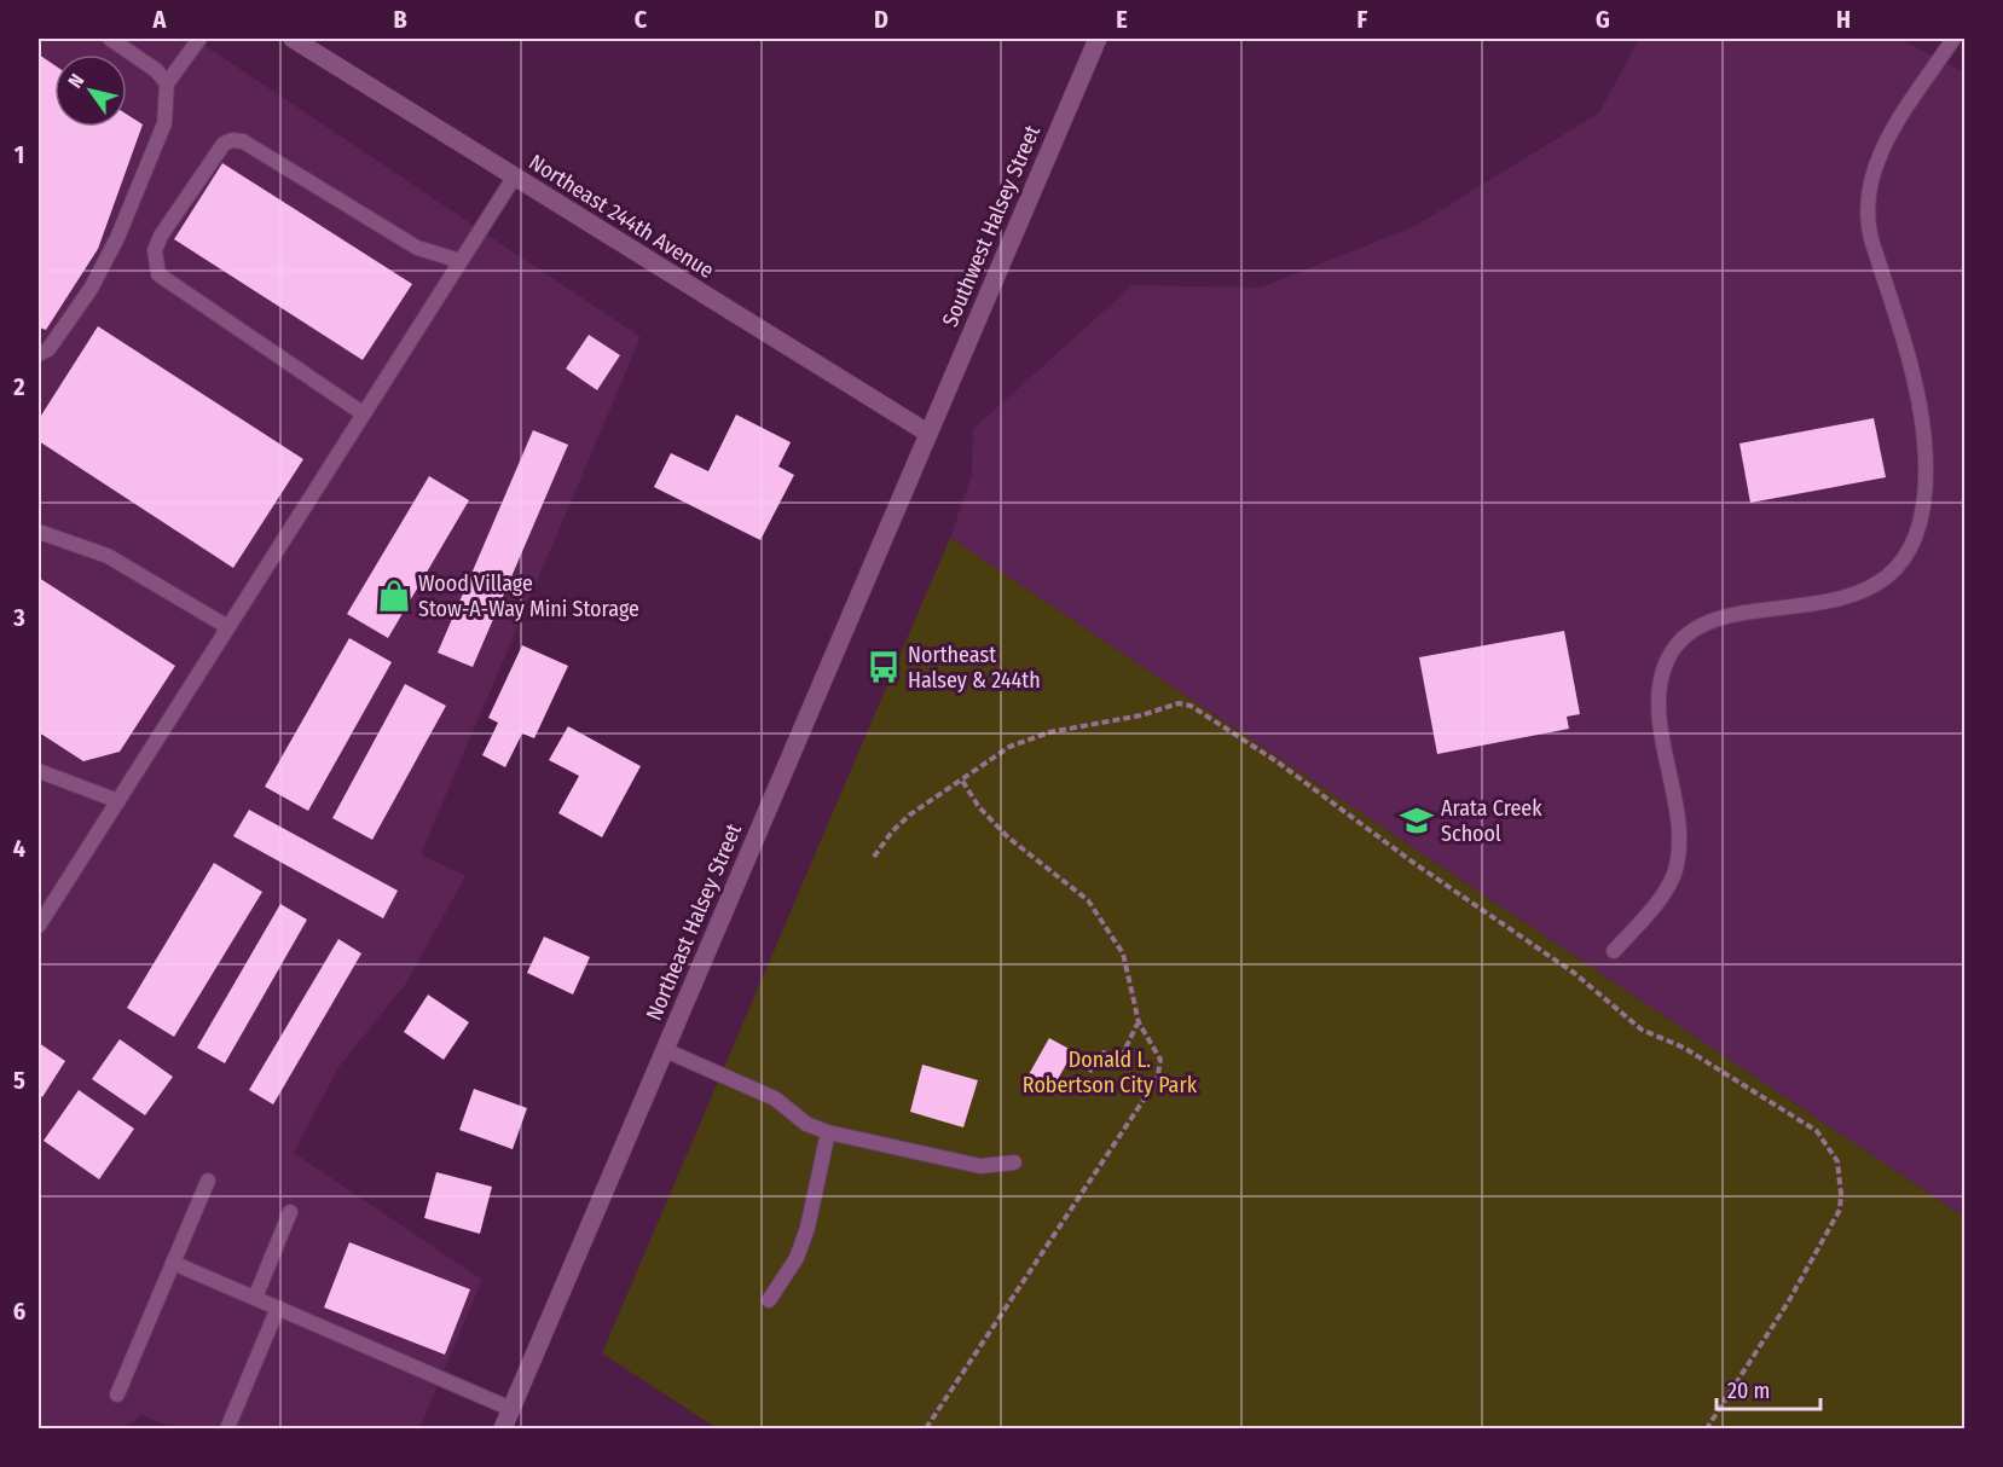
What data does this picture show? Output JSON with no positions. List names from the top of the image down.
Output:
{
  "streets": {
    "street": ["Northeast 244th Avenue", "Southwest Halsey Street", "Northeast Halsey Street"]
  },
  "crossings": [
    ["Northeast 244th Avenue", "Southwest Halsey Street"],
    ["Northeast 244th Avenue", "Northeast Halsey Street"],
    ["Southwest Halsey Street", "Northeast Halsey Street"]
  ],
  "parks": ["Donald L. Robertson City Park"],
  "places": {
    "shop": ["Wood Village Stow-A-Way Mini Storage"],
    "bus stop": ["Northeast Halsey & 244th"],
    "school or university": ["Arata Creek School"]
  },
  "scale_bar": "20 m",
  "north": "top left",
  "grid": {
    "columns": [
      "A",
      "B",
      "C",
      "D",
      "E",
      "F",
      "G",
      "H"
    ],
    "rows": [
      "1",
      "2",
      "3",
      "4",
      "5",
      "6"
    ]
  }
}
